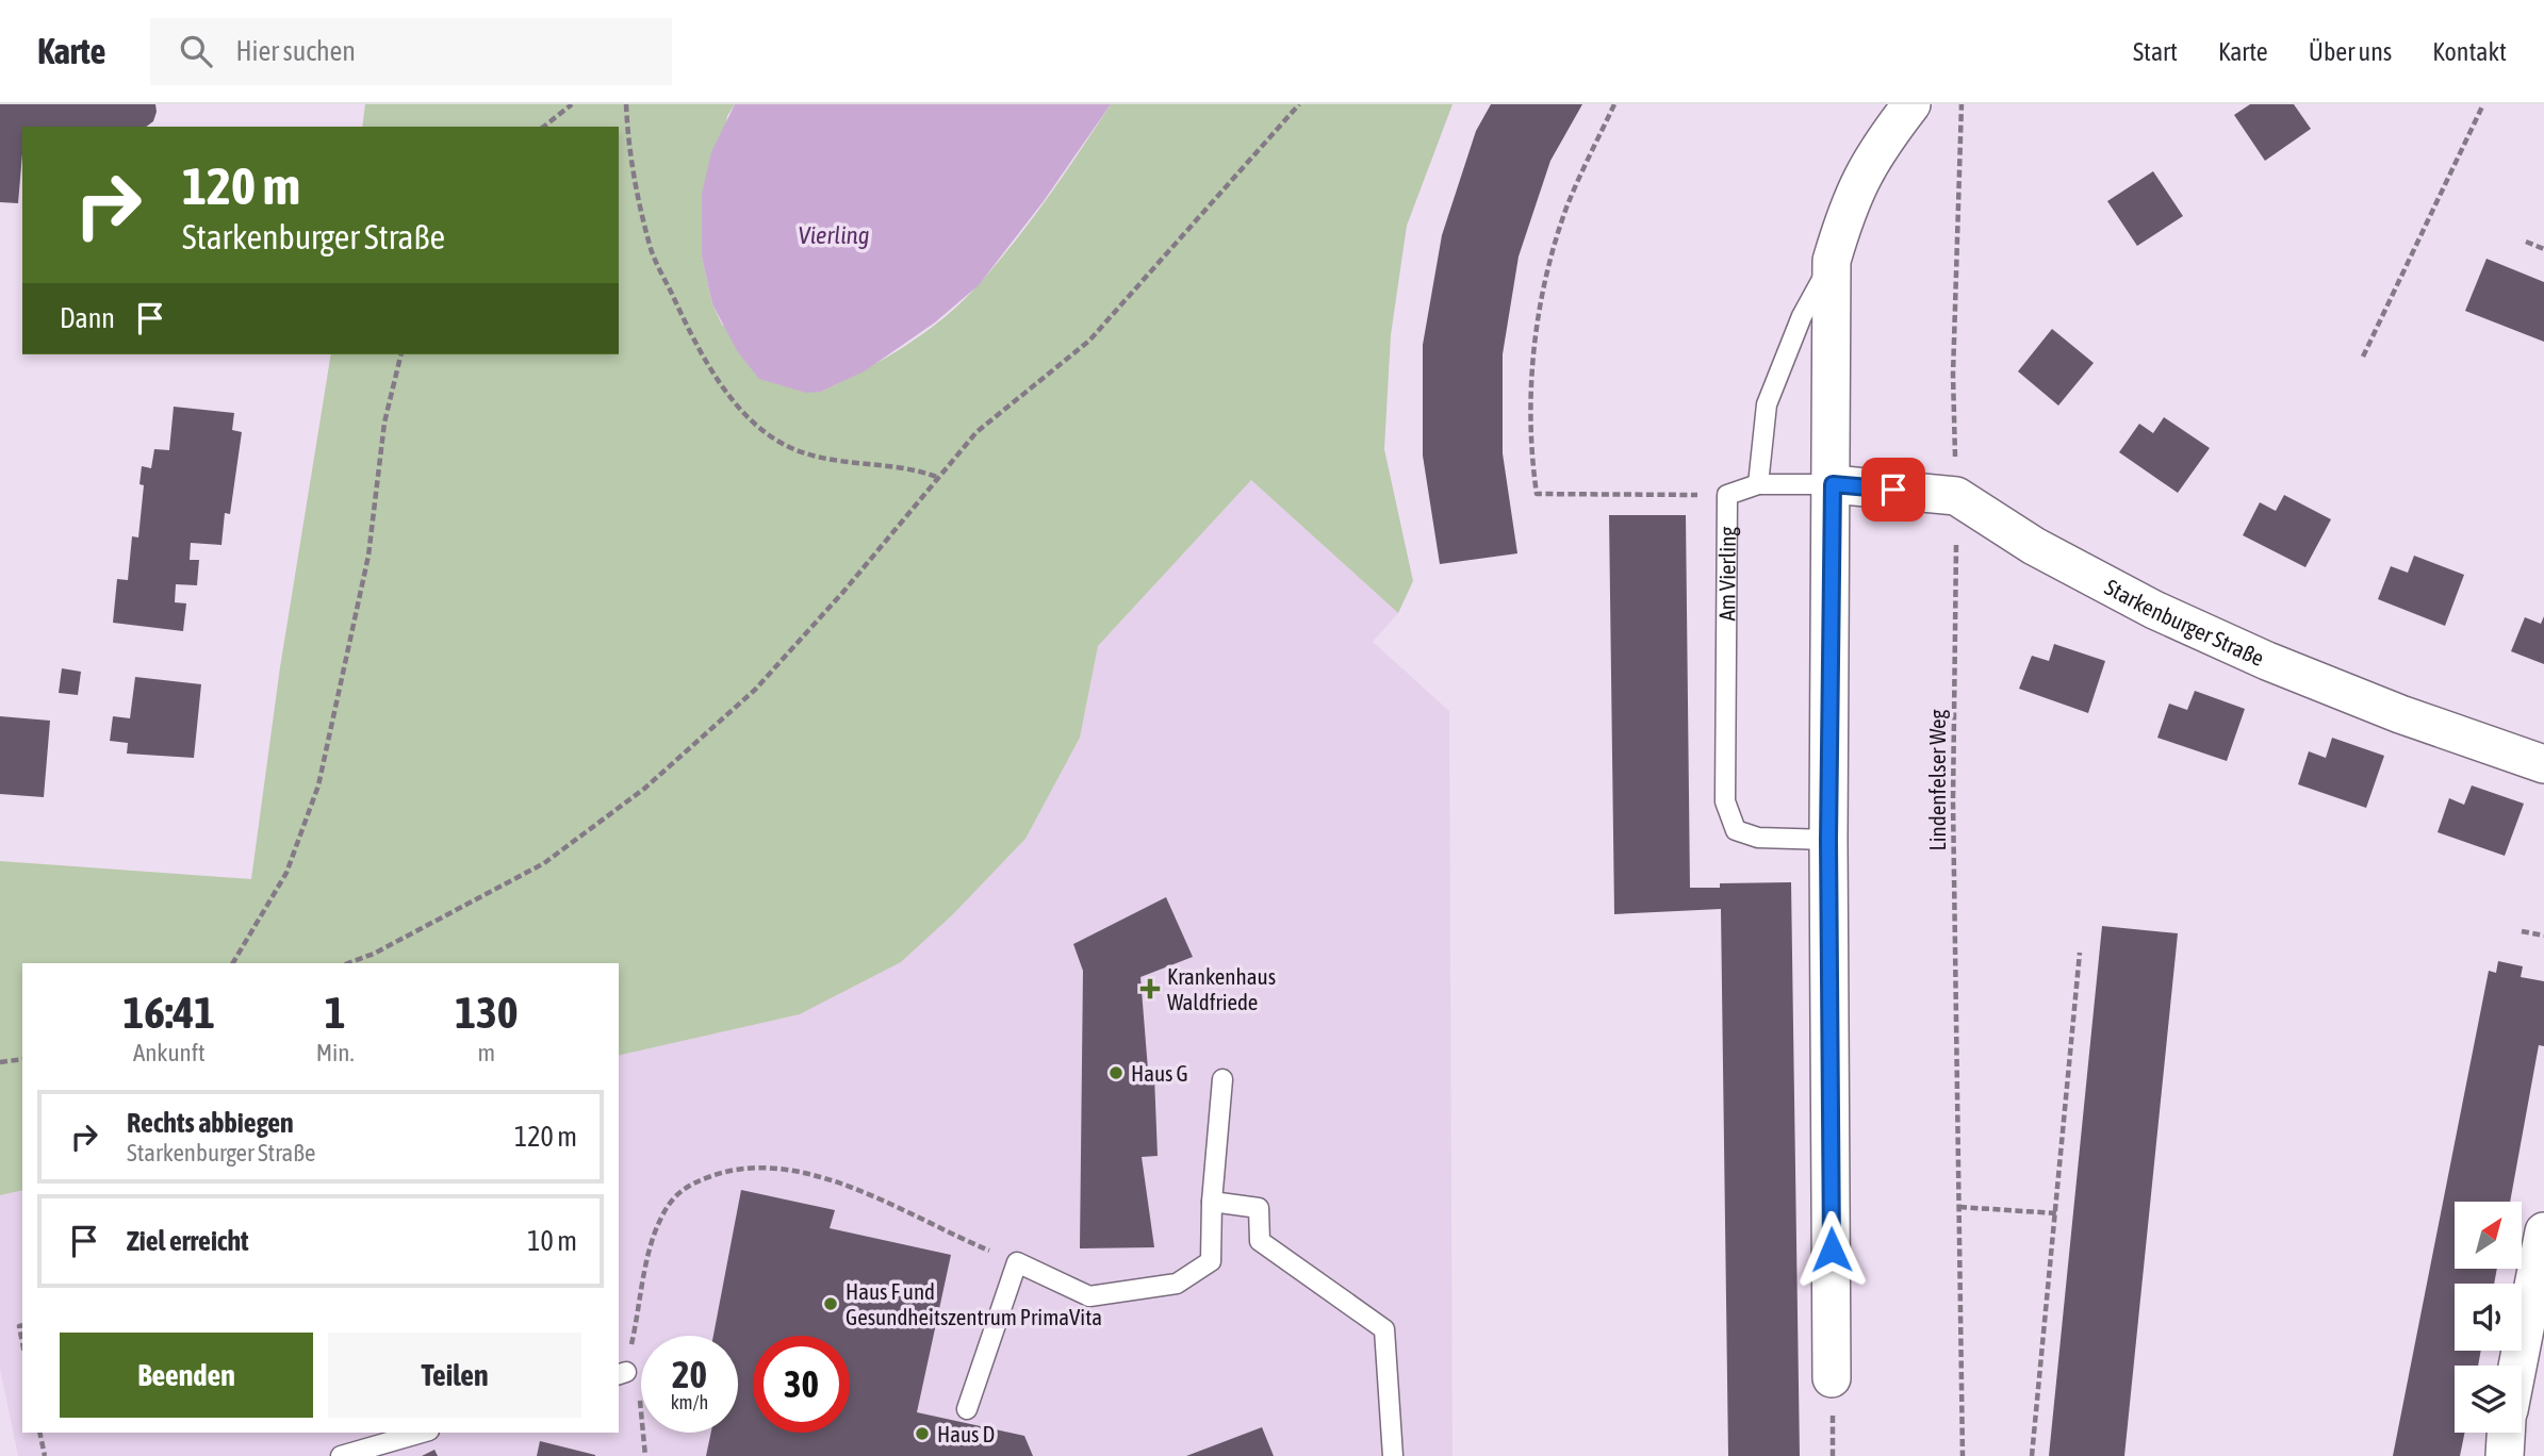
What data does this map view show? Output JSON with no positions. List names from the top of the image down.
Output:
{
  "streets": {
    "street": ["Starkenburger Straße"],
    "lane": ["Am Vierling"],
    "path": ["Lindenfelser Weg"]
  },
  "crossings": [
    ["Am Vierling", "Starkenburger Straße"],
    ["Starkenburger Straße", "Lindenfelser Weg"]
  ],
  "water": ["Vierling"],
  "places": {
    "health": ["Krankenhaus Waldfriede"],
    "other": ["Haus G", "Haus F und Gesundheitszentrum PrimaVita", "Haus D"]
  },
  "north": "top right",
  "page": {
    "header": "Karte",
    "search": "Hier suchen",
    "nav": [
      "Start",
      "Karte",
      "Über uns",
      "Kontakt"
    ],
    "turn": ["120 m", "Starkenburger Straße"],
    "then": "Dann",
    "eta": [
      "16:41",
      "Ankunft",
      "1",
      "Min.",
      "130",
      "m"
    ],
    "list": [
      {
        "name": "Rechts abbiegen",
        "note": "Starkenburger Straße",
        "value": "120 m"
      },
      {
        "name": "Ziel erreicht",
        "value": "10 m"
      }
    ],
    "buttons": ["Beenden", "Teilen"],
    "speed": "20 km/h",
    "limit": "30"
  }
}
